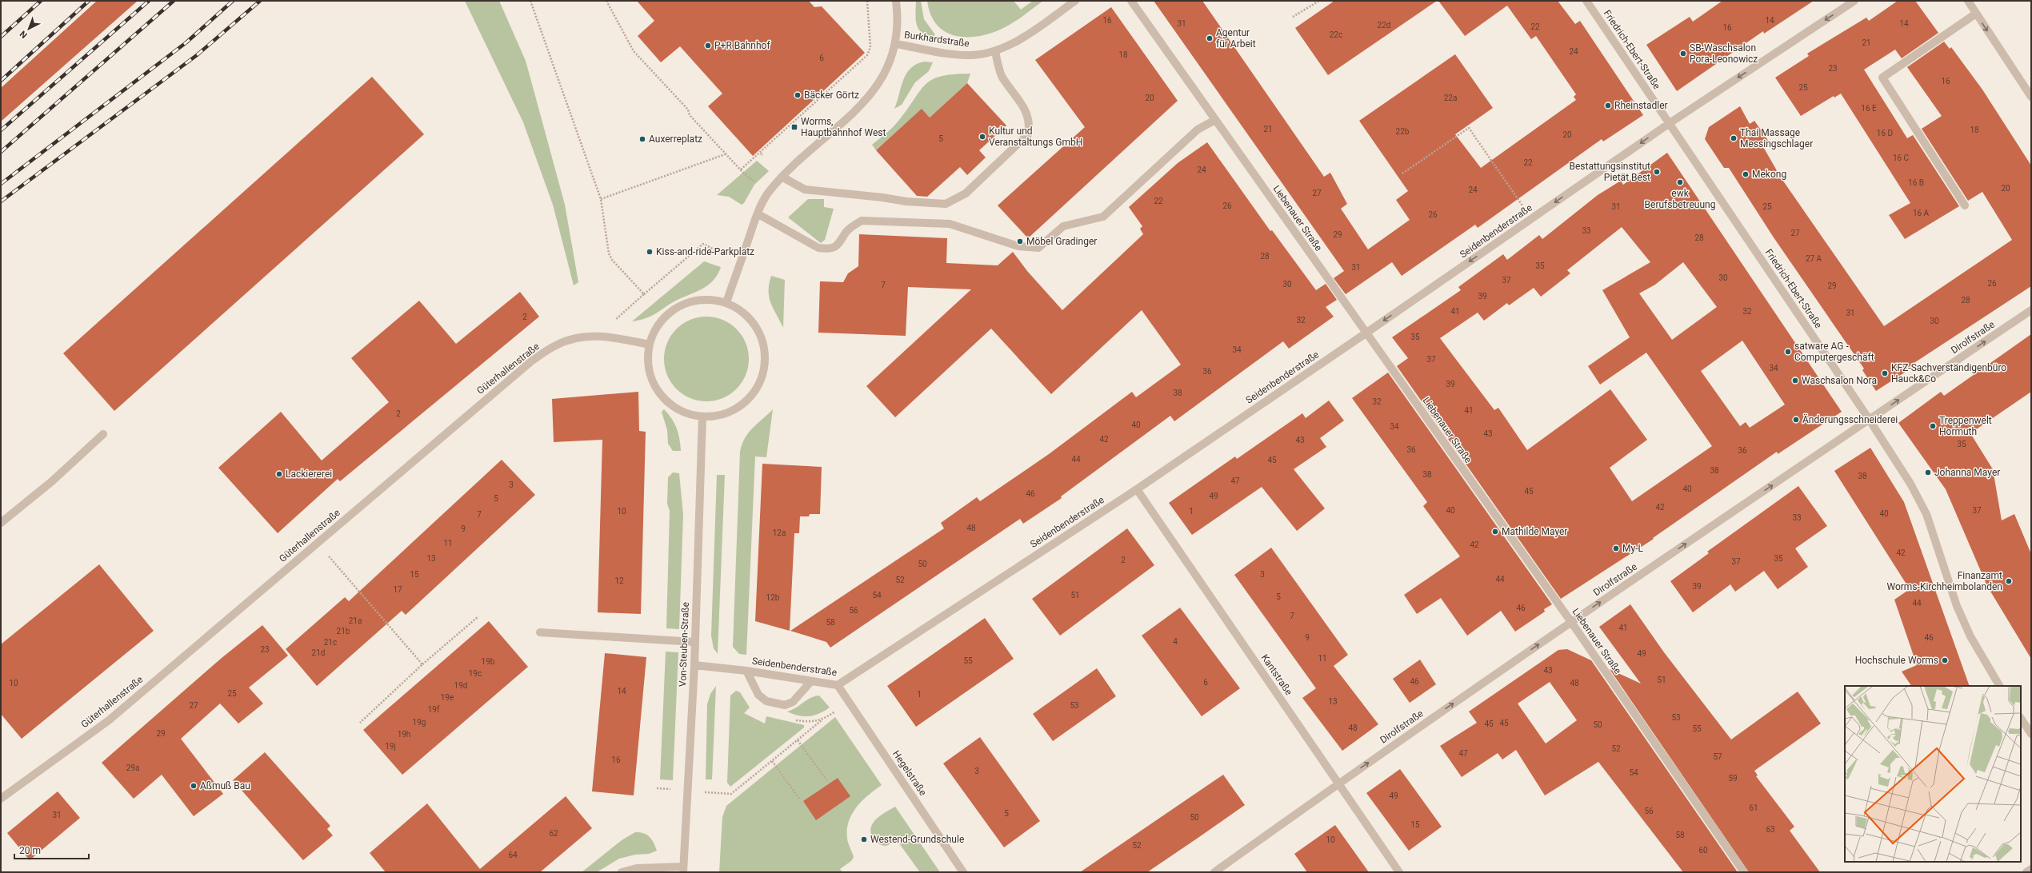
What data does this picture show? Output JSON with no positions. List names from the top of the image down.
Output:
{
  "streets": {
    "street": [
      "Burkhardstraße",
      "Friedrich-Ebert-Straße",
      "Liebenauer Straße",
      "Seidenbenderstraße",
      "Dirolfstraße",
      "Güterhallenstraße",
      "Von-Steuben-Straße",
      "Kantstraße",
      "Hegelstraße"
    ]
  },
  "crossings": [
    ["Friedrich-Ebert-Straße", "Seidenbenderstraße"],
    ["Friedrich-Ebert-Straße", "Dirolfstraße"],
    ["Liebenauer Straße", "Seidenbenderstraße"],
    ["Liebenauer Straße", "Dirolfstraße"],
    ["Seidenbenderstraße", "Von-Steuben-Straße"],
    ["Seidenbenderstraße", "Kantstraße"],
    ["Seidenbenderstraße", "Hegelstraße"],
    ["Dirolfstraße", "Kantstraße"]
  ],
  "one_way": ["Seidenbenderstraße", "Dirolfstraße"],
  "places": {
    "other": [
      "Agentur für Arbeit",
      "P+R Bahnhof",
      "SB-Waschsalon Pora-Leonowicz",
      "Bäcker Görtz",
      "Rheinstadler",
      "Kultur und Veranstaltungs GmbH",
      "Thai Massage Messingschlager",
      "Auxerreplatz",
      "Bestattungsinstitut Pietät Best",
      "Mekong",
      "ewk Berufsbetreuung",
      "Möbel Gradinger",
      "Kiss-and-ride-Parkplatz",
      "satware AG - Computergeschäft",
      "KFZ-Sachverständigenbüro Hauck&Co",
      "Waschsalon Nora",
      "Änderungsschneiderei",
      "Treppenwelt Hormuth",
      "Johanna Mayer",
      "Lackiererei",
      "Mathilde Mayer",
      "My-L",
      "Finanzamt Worms-Kirchheimbolanden",
      "Hochschule Worms",
      "Aßmuß Bau",
      "Westend-Grundschule"
    ],
    "transit": ["Worms, Hauptbahnhof West"]
  },
  "house_numbers": [
    "16",
    "14",
    "31",
    "14",
    "22d",
    "22",
    "16",
    "22c",
    "21",
    "24",
    "18",
    "6",
    "23",
    "16",
    "25",
    "20",
    "22a",
    "16 E",
    "21",
    "18",
    "22b",
    "16 D",
    "20",
    "5",
    "16 C",
    "22",
    "24",
    "16 B",
    "20",
    "24",
    "27",
    "22",
    "26",
    "31",
    "25",
    "16 A",
    "26",
    "33",
    "27",
    "29",
    "28",
    "28",
    "27 A",
    "35",
    "31",
    "30",
    "37",
    "26",
    "30",
    "7",
    "29",
    "39",
    "28",
    "41",
    "32",
    "31",
    "2",
    "32",
    "30",
    "35",
    "34",
    "37",
    "34",
    "36",
    "39",
    "38",
    "32",
    "41",
    "2",
    "40",
    "34",
    "43",
    "42",
    "43",
    "35",
    "36",
    "36",
    "44",
    "45",
    "38",
    "38",
    "38",
    "47",
    "3",
    "40",
    "45",
    "46",
    "49",
    "5",
    "42",
    "40",
    "37",
    "10",
    "1",
    "40",
    "7",
    "33",
    "48",
    "9",
    "12a",
    "11",
    "42",
    "42",
    "13",
    "35",
    "2",
    "37",
    "50",
    "15",
    "3",
    "44",
    "52",
    "12",
    "39",
    "17",
    "54",
    "51",
    "5",
    "12b",
    "44",
    "46",
    "56",
    "7",
    "21a",
    "58",
    "41",
    "21b",
    "9",
    "46",
    "4",
    "21c",
    "23",
    "21d",
    "49",
    "11",
    "55",
    "19b",
    "43",
    "19c",
    "51",
    "46",
    "6",
    "10",
    "48",
    "19d",
    "14",
    "25",
    "1",
    "19e",
    "13",
    "27",
    "53",
    "19f",
    "53",
    "19g",
    "45",
    "45",
    "50",
    "48",
    "55",
    "29",
    "19h",
    "19j",
    "52",
    "47",
    "57",
    "16",
    "29a",
    "3",
    "54",
    "59",
    "49",
    "61",
    "56",
    "5",
    "31",
    "50",
    "15",
    "63",
    "62",
    "58",
    "10",
    "52",
    "60",
    "64"
  ],
  "scale_bar": "20 m",
  "north": "bottom left"
}
